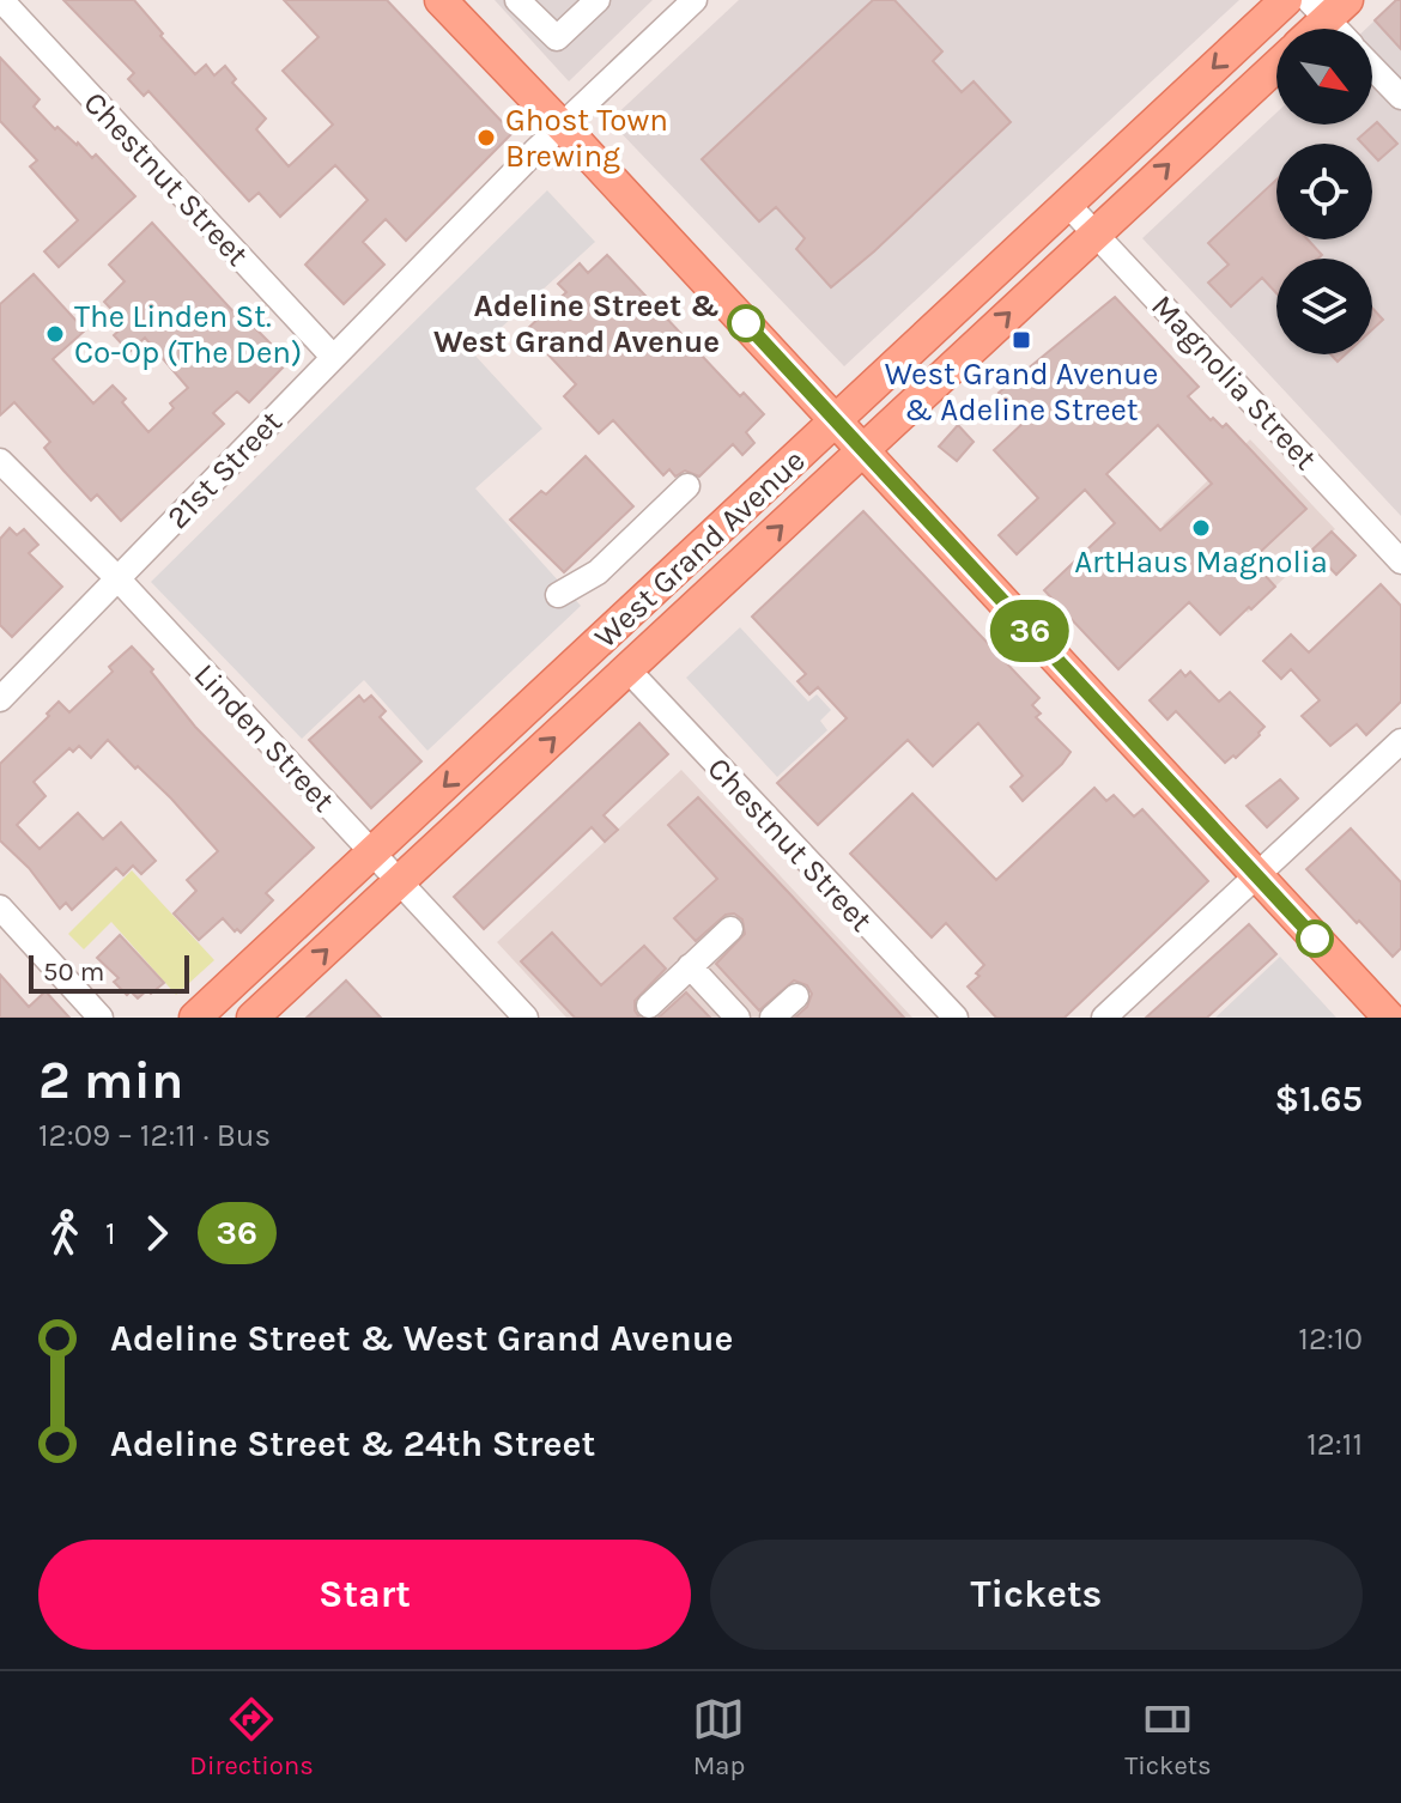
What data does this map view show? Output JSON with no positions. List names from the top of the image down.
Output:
{
  "streets": {
    "main road": ["West Grand Avenue"],
    "street": [
      "Chestnut Street",
      "Magnolia Street",
      "21st Street",
      "Linden Street"
    ]
  },
  "crossings": [
    ["Chestnut Street", "21st Street"],
    ["Chestnut Street", "West Grand Avenue"],
    ["Magnolia Street", "West Grand Avenue"],
    ["21st Street", "Linden Street"],
    ["West Grand Avenue", "Linden Street"]
  ],
  "places": {
    "other": [
      "Ghost Town Brewing",
      "Adeline Street & West Grand Avenue",
      "The Linden St. Co-Op (The Den)",
      "ArtHaus Magnolia"
    ],
    "transit": ["West Grand Avenue & Adeline Street"]
  },
  "lines": ["bus line 36"],
  "scale_bar": "50 m",
  "north": "bottom right",
  "page": {
    "on_map": "36",
    "scale": "50 m",
    "heading": ["2 min", "12:09 – 12:11 · Bus", "$1.65"],
    "legs": ["1", "36"],
    "list": [
      {
        "name": "Adeline Street & West Grand Avenue",
        "value": "12:10"
      },
      {
        "name": "Adeline Street & 24th Street",
        "value": "12:11"
      }
    ],
    "buttons": ["Start", "Tickets"],
    "tabs": ["Directions", "Map", "Tickets"]
  }
}
